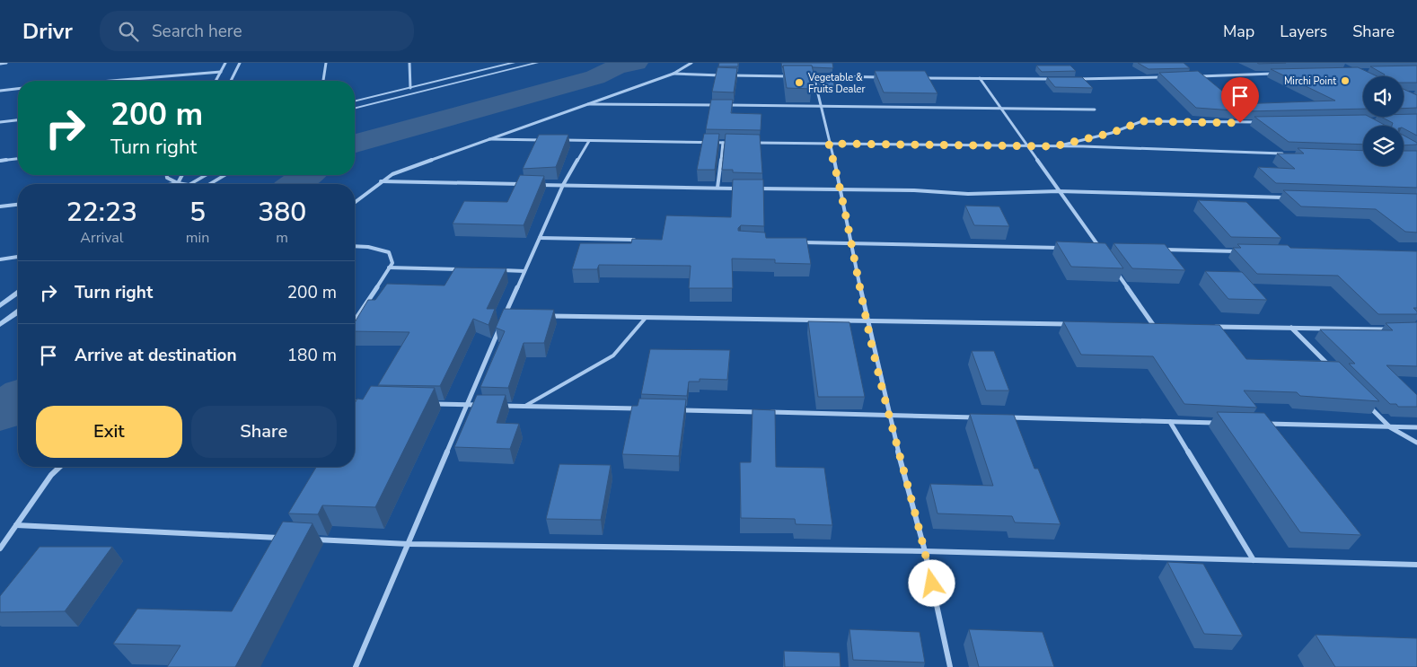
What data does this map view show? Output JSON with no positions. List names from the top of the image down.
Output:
{
  "places": ["Mirchi Point", "Vegetable & Fruits Dealer"],
  "page": {
    "header": "Drivr",
    "search": "Search here",
    "nav": ["Map", "Layers", "Share"],
    "turn": ["200 m", "Turn right"],
    "eta": [
      "22:23",
      "Arrival",
      "5",
      "min",
      "380",
      "m"
    ],
    "list": [
      {
        "name": "Turn right",
        "value": "200 m"
      },
      {
        "name": "Arrive at destination",
        "value": "180 m"
      }
    ],
    "buttons": ["Exit", "Share"]
  }
}
